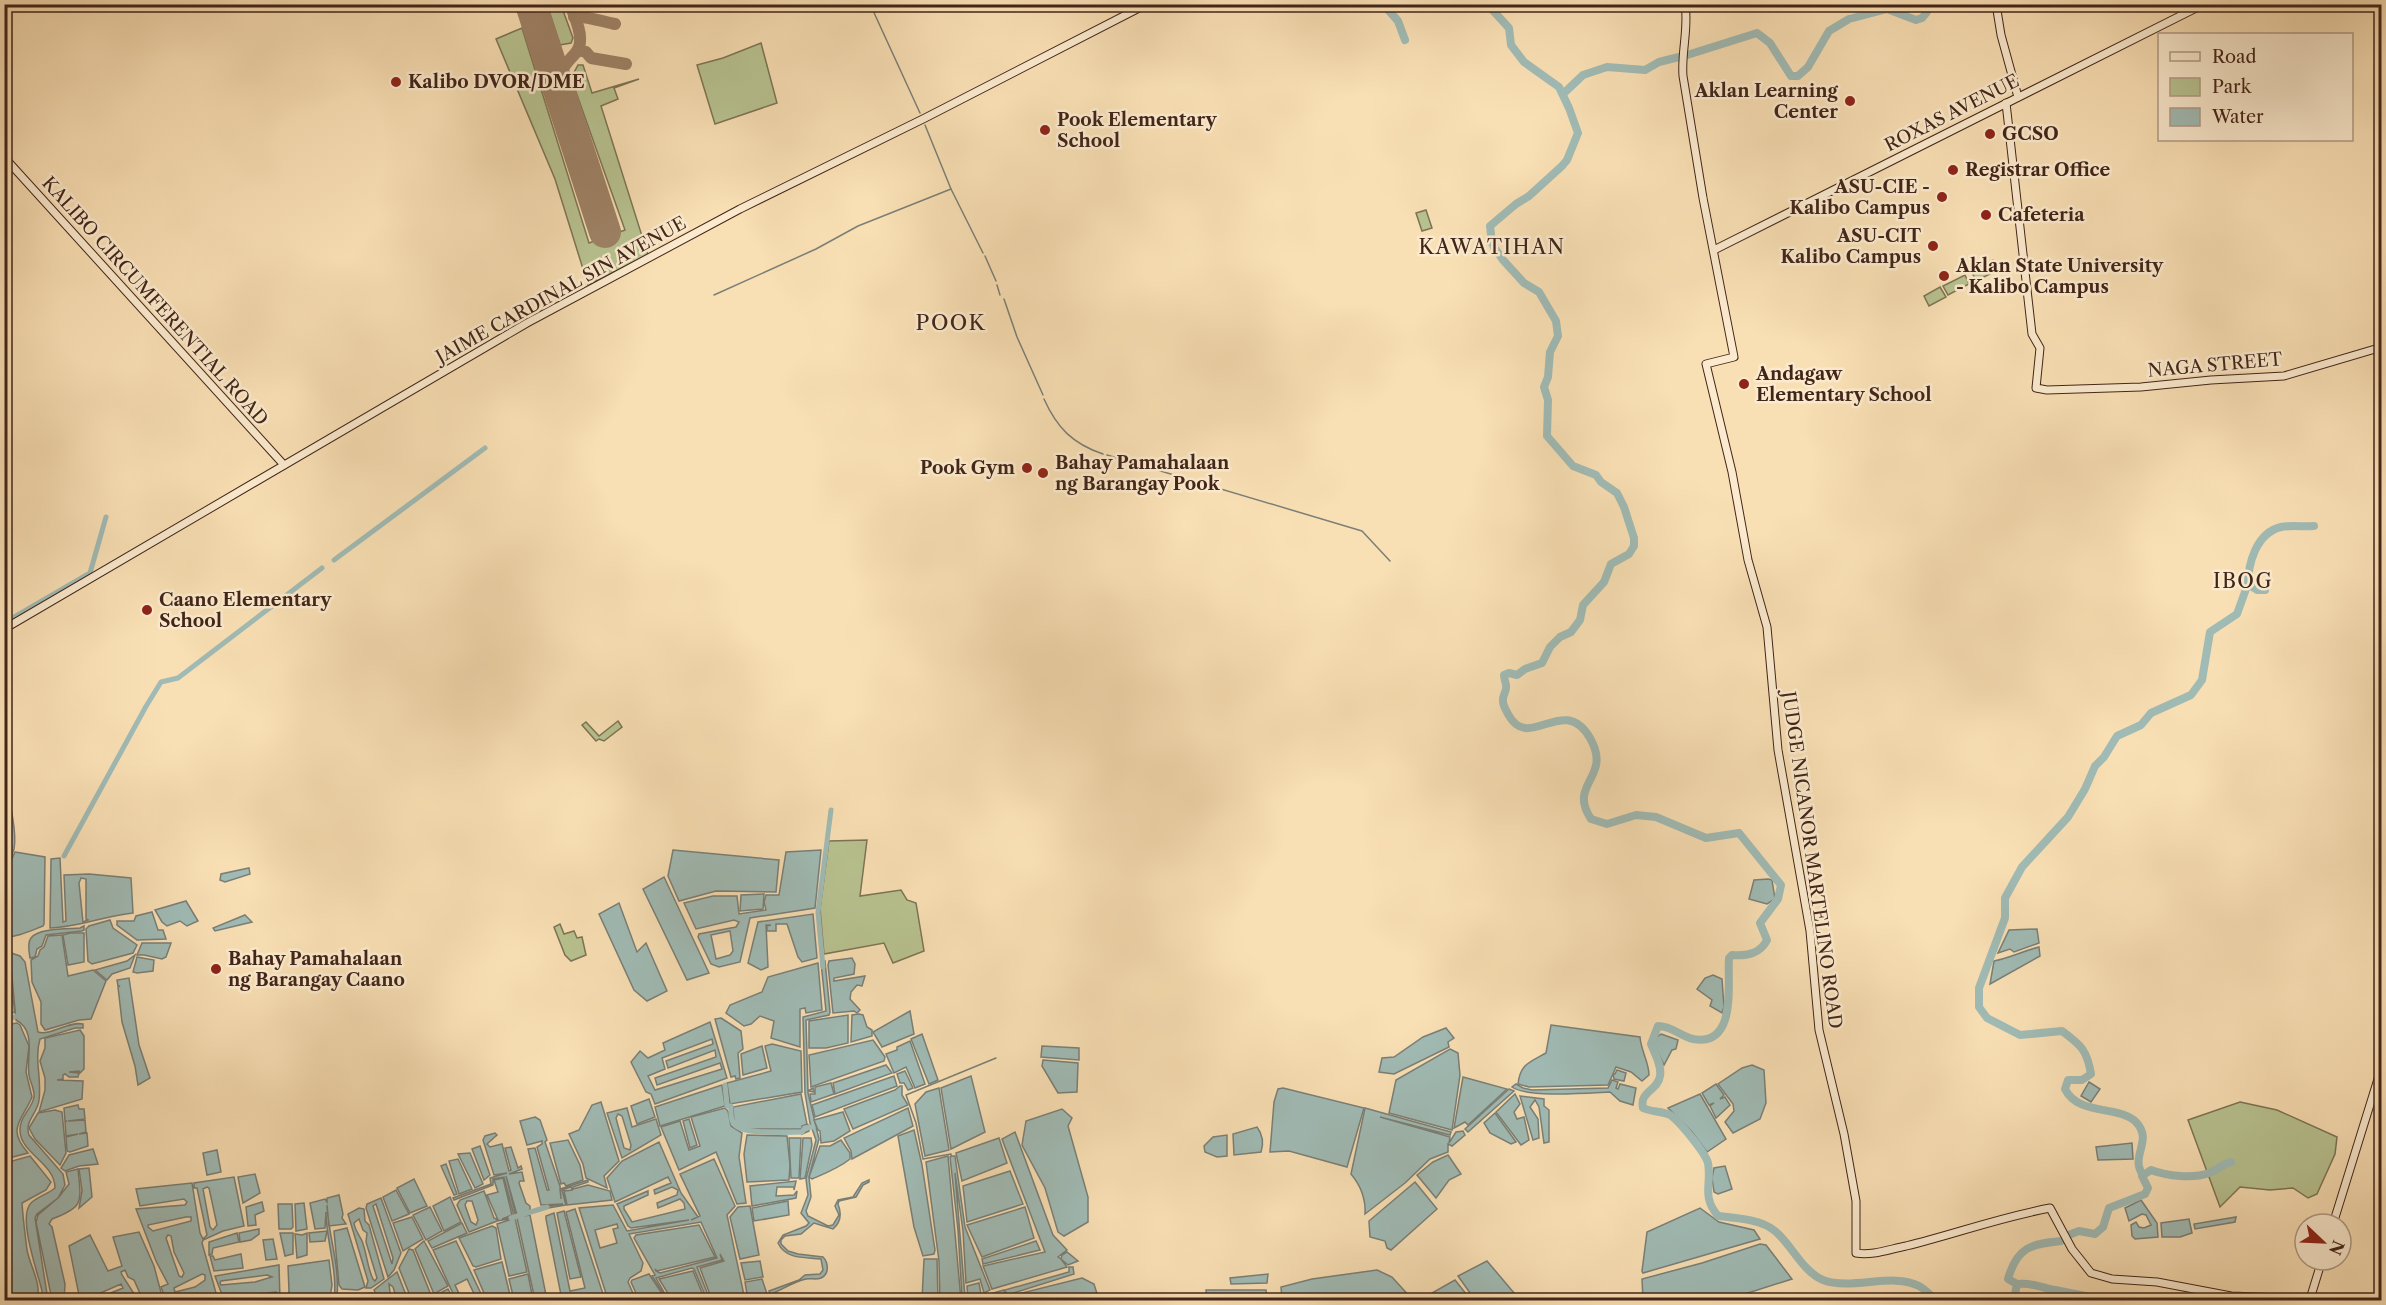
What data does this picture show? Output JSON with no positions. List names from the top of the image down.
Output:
{
  "streets": {
    "main road": [
      "ROXAS AVENUE",
      "JAIME CARDINAL SIN AVENUE",
      "KALIBO CIRCUMFERENTIAL ROAD",
      "NAGA STREET",
      "JUDGE NICANOR MARTELINO ROAD"
    ]
  },
  "crossings": [
    ["ROXAS AVENUE", "NAGA STREET"],
    ["ROXAS AVENUE", "JUDGE NICANOR MARTELINO ROAD"],
    ["JAIME CARDINAL SIN AVENUE", "KALIBO CIRCUMFERENTIAL ROAD"]
  ],
  "districts": ["KAWATIHAN", "POOK", "IBOG"],
  "places": [
    "Kalibo DVOR/DME",
    "Aklan Learning Center",
    "Pook Elementary School",
    "GCSO",
    "Registrar Office",
    "ASU-CIE - Kalibo Campus",
    "Cafeteria",
    "ASU-CIT Kalibo Campus",
    "Aklan State University - Kalibo Campus",
    "Andagaw Elementary School",
    "Pook Gym",
    "Bahay Pamahalaan ng Barangay Pook",
    "Caano Elementary School",
    "Bahay Pamahalaan ng Barangay Caano"
  ],
  "legend": ["Road", "Park", "Water"],
  "north": "bottom right"
}
